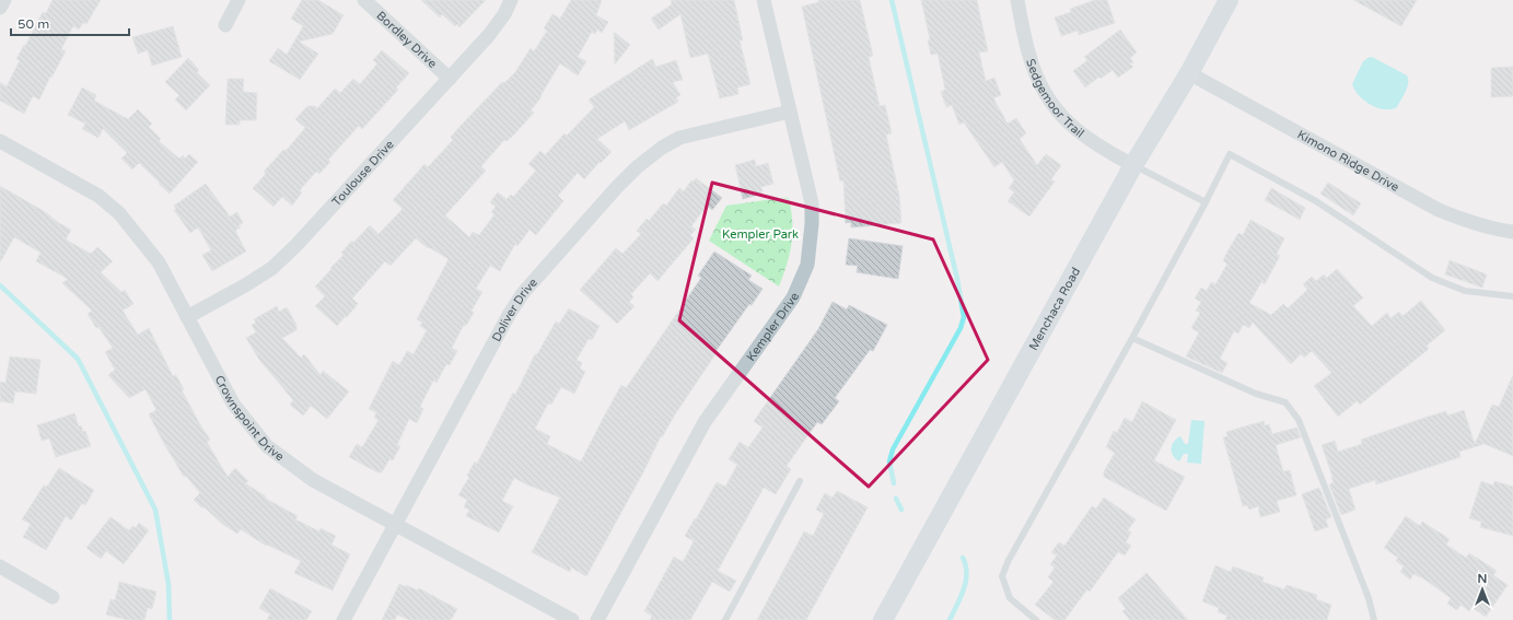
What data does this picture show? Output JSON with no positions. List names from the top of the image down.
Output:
{
  "streets": {
    "main road": ["Menchaca Road"],
    "street": [
      "Bordley Drive",
      "Sedgemoor Trail",
      "Kimono Ridge Drive",
      "Toulouse Drive",
      "Doliver Drive",
      "Kempler Drive",
      "Crownspoint Drive"
    ]
  },
  "crossings": [
    ["Bordley Drive", "Toulouse Drive"],
    ["Sedgemoor Trail", "Menchaca Road"],
    ["Kimono Ridge Drive", "Menchaca Road"],
    ["Toulouse Drive", "Crownspoint Drive"],
    ["Doliver Drive", "Kempler Drive"],
    ["Doliver Drive", "Crownspoint Drive"]
  ],
  "parks": ["Kempler Park"],
  "scale_bar": "50 m",
  "north": "top"
}
